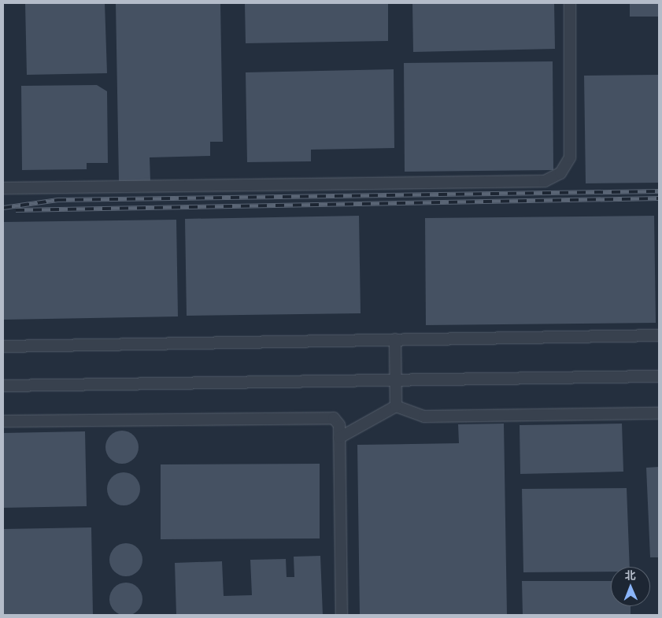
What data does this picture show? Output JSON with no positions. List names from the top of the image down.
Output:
{
  "north": "top"
}
